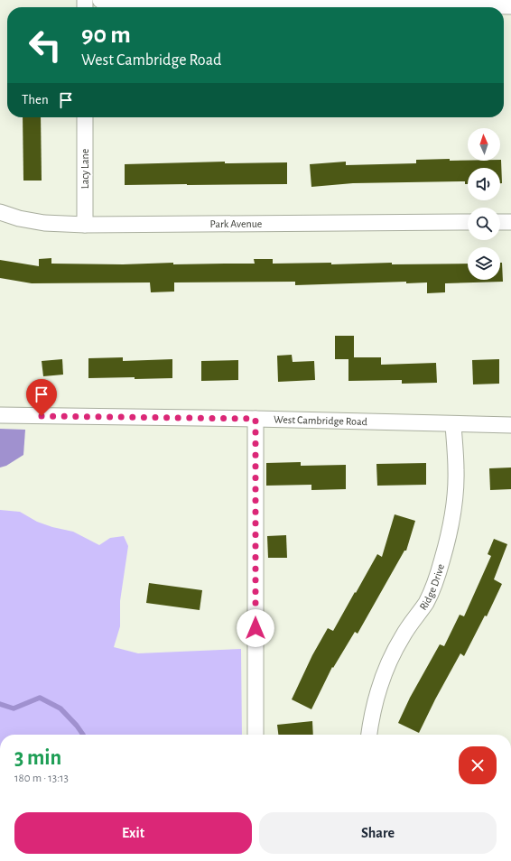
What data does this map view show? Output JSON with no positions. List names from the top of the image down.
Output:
{
  "streets": {
    "street": [
      "Lacy Lane",
      "Park Avenue",
      "West Cambridge Road",
      "Ridge Drive"
    ]
  },
  "crossings": [
    ["Lacy Lane", "Park Avenue"],
    ["West Cambridge Road", "Ridge Drive"]
  ],
  "north": "top",
  "page": {
    "turn": ["90 m", "West Cambridge Road"],
    "then": "Then",
    "heading": ["3 min", "180 m · 13:13"],
    "buttons": ["Exit", "Share"]
  }
}
